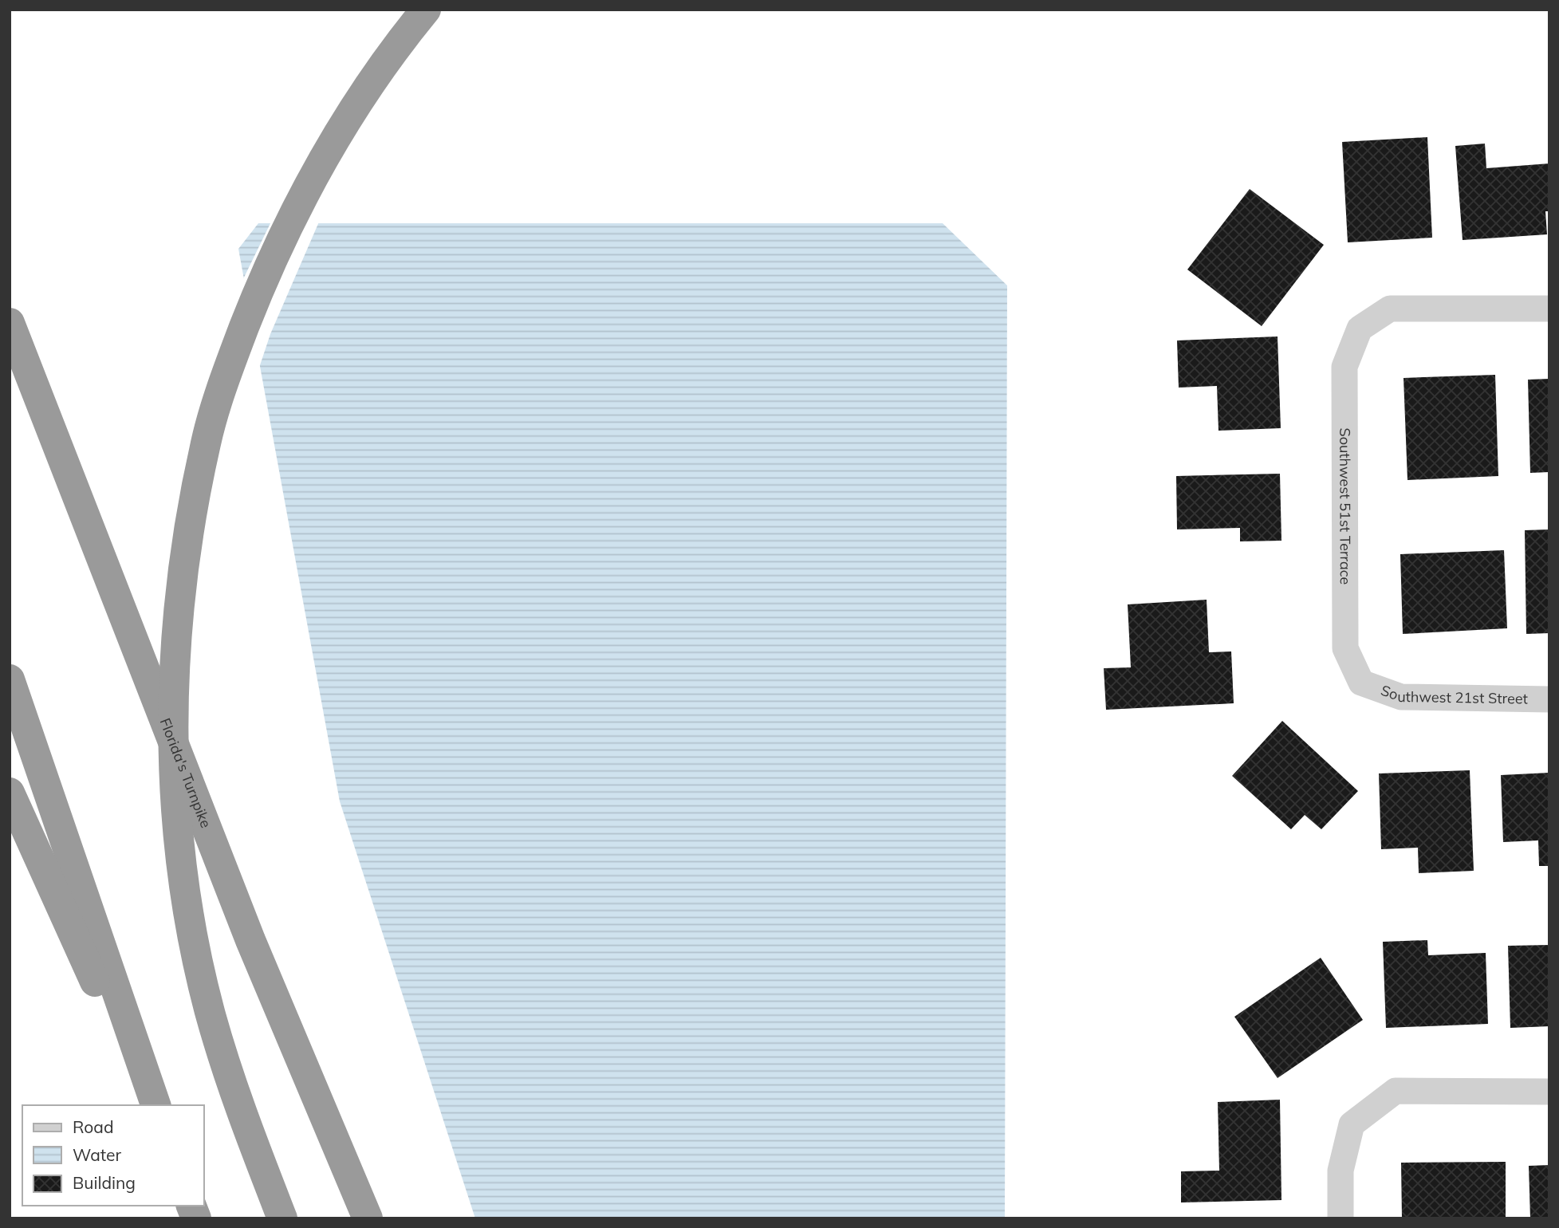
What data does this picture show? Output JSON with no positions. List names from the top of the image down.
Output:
{
  "streets": {
    "highway": ["Florida's Turnpike"],
    "street": ["Southwest 51st Terrace", "Southwest 21st Street"]
  },
  "crossings": [
    ["Southwest 51st Terrace", "Southwest 21st Street"]
  ],
  "legend": ["Road", "Water", "Building"]
}
